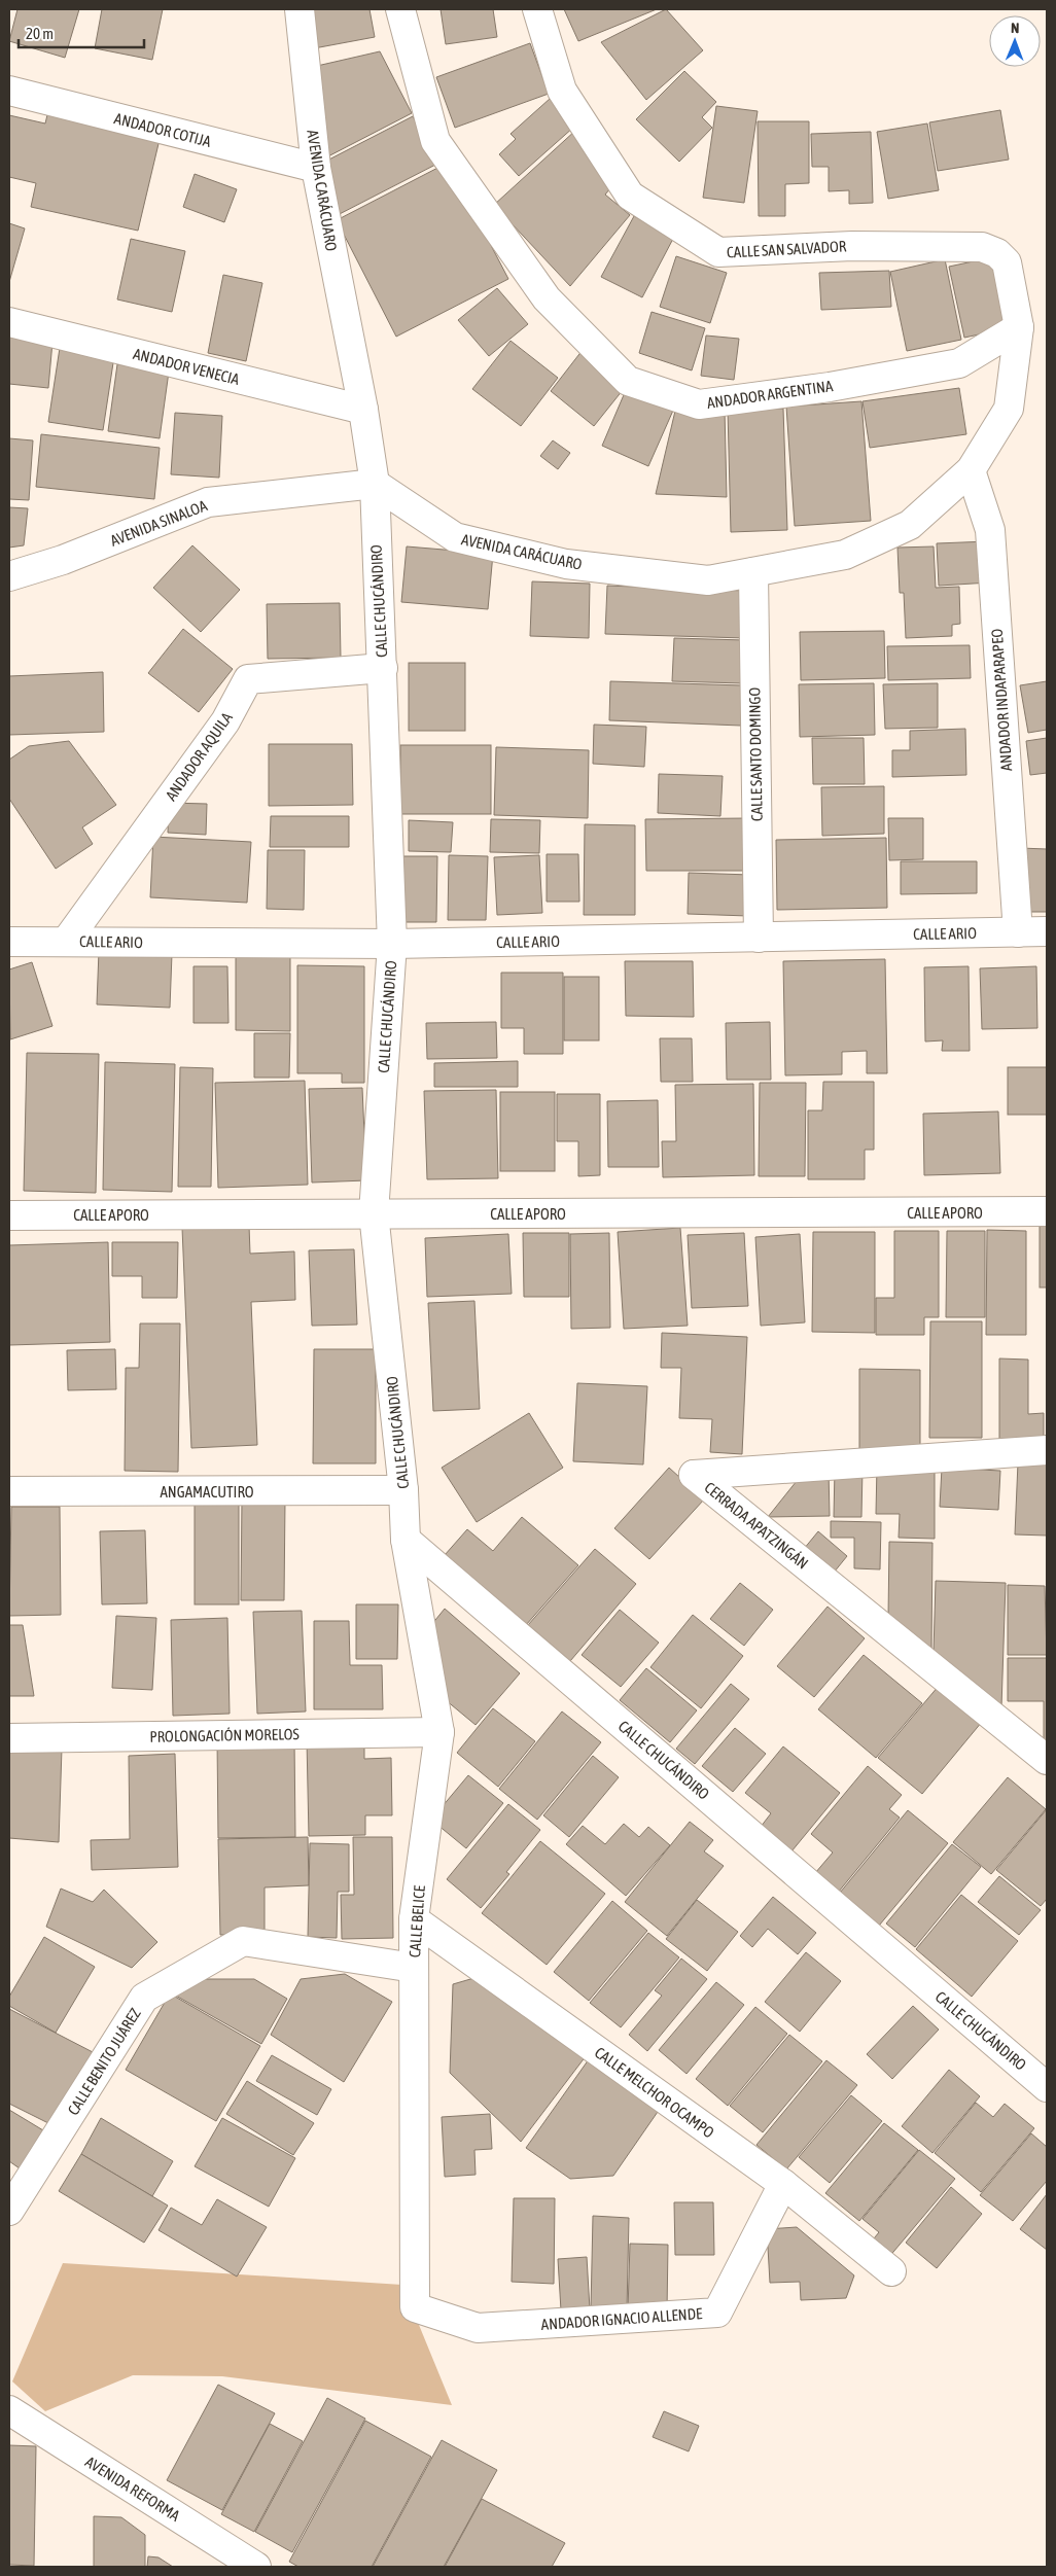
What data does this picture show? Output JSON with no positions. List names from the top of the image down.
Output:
{
  "streets": {
    "street": [
      "ANDADOR COTIJA",
      "AVENIDA CARÁCUARO",
      "CALLE SAN SALVADOR",
      "ANDADOR VENECIA",
      "ANDADOR ARGENTINA",
      "AVENIDA SINALOA",
      "CALLE CHUCÁNDIRO",
      "ANDADOR INDAPARAPEO",
      "CALLE SANTO DOMINGO",
      "ANDADOR AQUILA",
      "CALLE ARIO",
      "CALLE APORO",
      "ANGAMACUTIRO",
      "CERRADA APATZINGÁN",
      "PROLONGACIÓN MORELOS",
      "CALLE BELICE",
      "CALLE BENITO JUÁREZ",
      "CALLE MELCHOR OCAMPO",
      "ANDADOR IGNACIO ALLENDE",
      "AVENIDA REFORMA"
    ]
  },
  "crossings": [
    ["ANDADOR COTIJA", "AVENIDA CARÁCUARO"],
    ["AVENIDA CARÁCUARO", "CALLE SAN SALVADOR"],
    ["AVENIDA CARÁCUARO", "ANDADOR VENECIA"],
    ["AVENIDA CARÁCUARO", "ANDADOR ARGENTINA"],
    ["AVENIDA CARÁCUARO", "AVENIDA SINALOA"],
    ["AVENIDA CARÁCUARO", "CALLE CHUCÁNDIRO"],
    ["AVENIDA CARÁCUARO", "ANDADOR INDAPARAPEO"],
    ["AVENIDA CARÁCUARO", "CALLE SANTO DOMINGO"],
    ["CALLE SAN SALVADOR", "ANDADOR ARGENTINA"],
    ["AVENIDA SINALOA", "CALLE CHUCÁNDIRO"],
    ["CALLE CHUCÁNDIRO", "ANDADOR AQUILA"],
    ["CALLE CHUCÁNDIRO", "CALLE ARIO"],
    ["CALLE CHUCÁNDIRO", "CALLE APORO"],
    ["CALLE CHUCÁNDIRO", "ANGAMACUTIRO"],
    ["CALLE CHUCÁNDIRO", "CALLE BELICE"],
    ["ANDADOR INDAPARAPEO", "CALLE ARIO"],
    ["CALLE SANTO DOMINGO", "CALLE ARIO"],
    ["ANDADOR AQUILA", "CALLE ARIO"],
    ["PROLONGACIÓN MORELOS", "CALLE BELICE"],
    ["CALLE BELICE", "CALLE BENITO JUÁREZ"],
    ["CALLE BELICE", "CALLE MELCHOR OCAMPO"],
    ["CALLE BELICE", "ANDADOR IGNACIO ALLENDE"],
    ["CALLE MELCHOR OCAMPO", "ANDADOR IGNACIO ALLENDE"]
  ],
  "scale_bar": "20 m",
  "north": "top"
}
